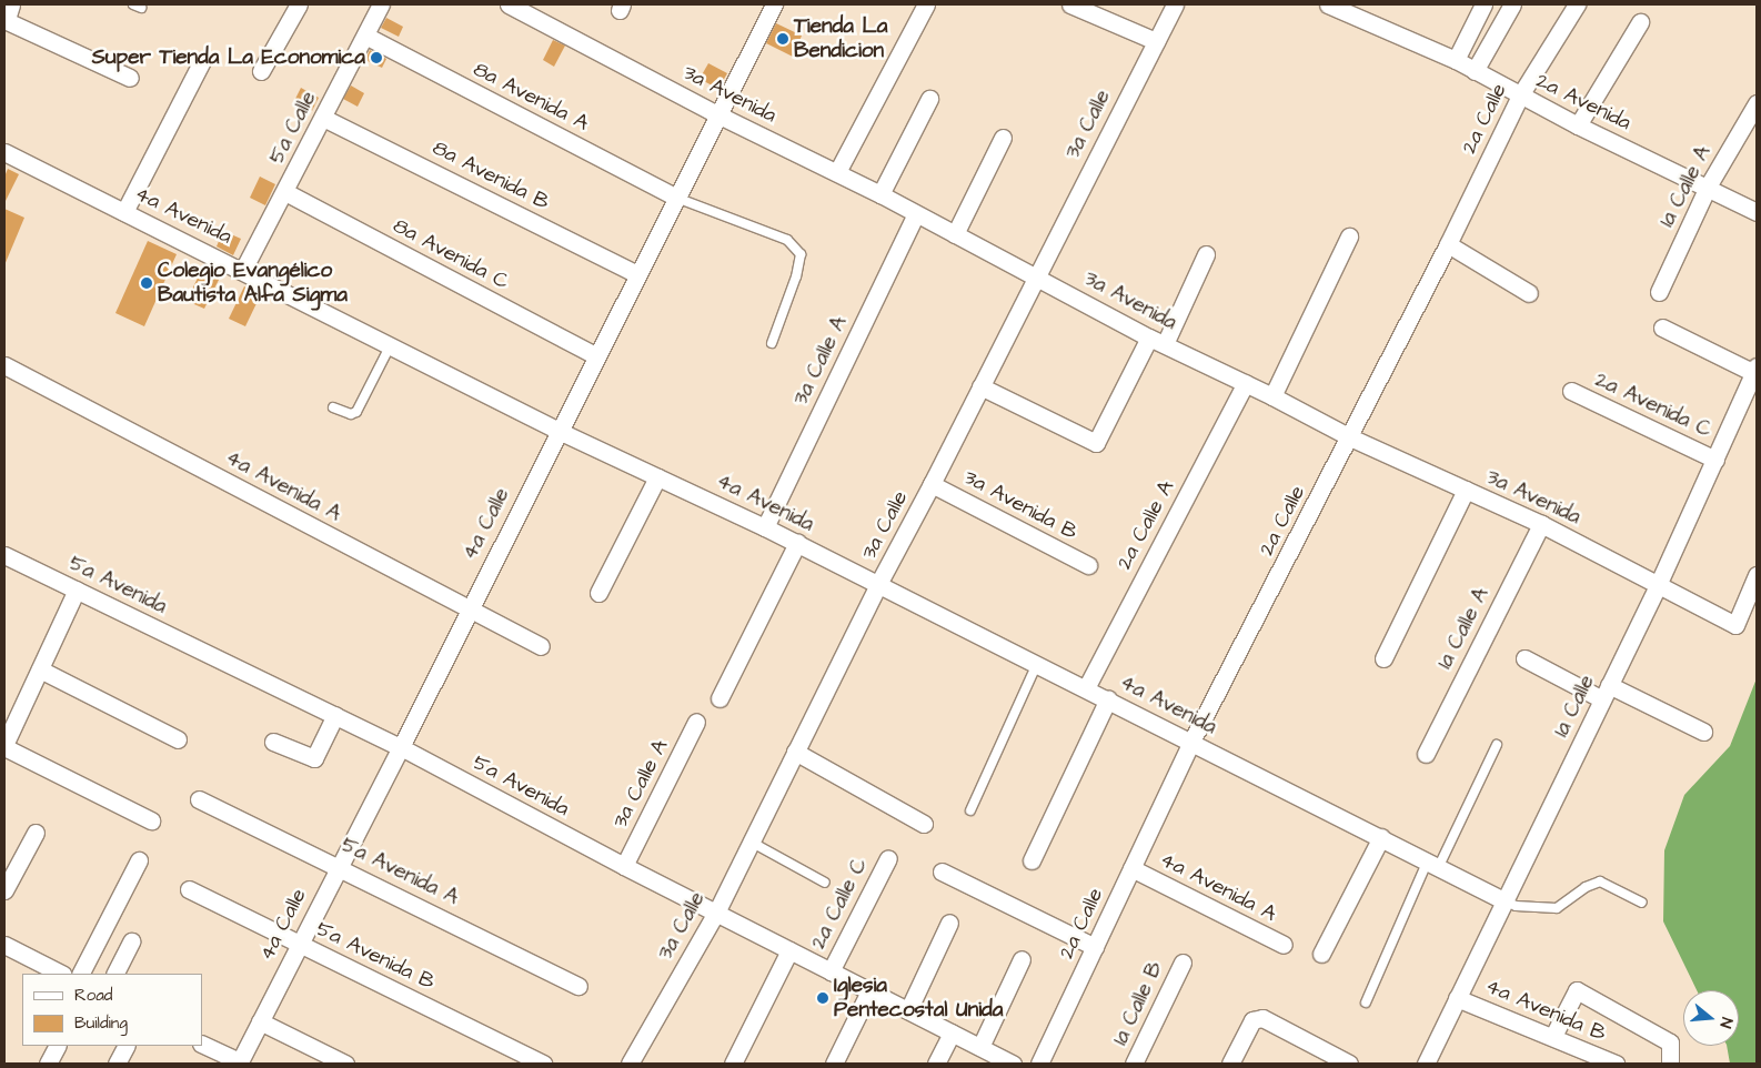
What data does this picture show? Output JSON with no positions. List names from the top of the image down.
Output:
{
  "streets": {
    "street": [
      "3a Avenida",
      "8a Avenida A",
      "2a Avenida",
      "2a Calle",
      "3a Calle",
      "5a Calle",
      "8a Avenida B",
      "1a Calle A",
      "4a Avenida",
      "8a Avenida C",
      "3a Calle A",
      "2a Avenida C",
      "4a Avenida A",
      "3a Avenida B",
      "4a Calle",
      "2a Calle A",
      "5a Avenida",
      "1a Calle",
      "5a Avenida A",
      "2a Calle C",
      "5a Avenida B",
      "1a Calle B",
      "4a Avenida B"
    ]
  },
  "crossings": [
    ["3a Avenida", "2a Calle"],
    ["3a Avenida", "3a Calle"],
    ["3a Avenida", "1a Calle A"],
    ["3a Avenida", "3a Calle A"],
    ["3a Avenida", "4a Calle"],
    ["3a Avenida", "2a Calle A"],
    ["3a Avenida", "1a Calle"],
    ["8a Avenida A", "5a Calle"],
    ["8a Avenida A", "4a Calle"],
    ["2a Avenida", "2a Calle"],
    ["2a Avenida", "1a Calle A"],
    ["2a Calle", "4a Avenida"],
    ["2a Calle", "4a Avenida A"],
    ["3a Calle", "4a Avenida"],
    ["3a Calle", "3a Avenida B"],
    ["3a Calle", "5a Avenida"],
    ["5a Calle", "8a Avenida B"],
    ["5a Calle", "4a Avenida"],
    ["5a Calle", "8a Avenida C"],
    ["8a Avenida B", "4a Calle"],
    ["4a Avenida", "3a Calle A"],
    ["4a Avenida", "4a Calle"],
    ["4a Avenida", "2a Calle A"],
    ["4a Avenida", "1a Calle"],
    ["8a Avenida C", "4a Calle"],
    ["3a Calle A", "5a Avenida"],
    ["2a Avenida C", "1a Calle"],
    ["4a Avenida A", "4a Calle"],
    ["4a Calle", "5a Avenida"],
    ["4a Calle", "5a Avenida A"],
    ["4a Calle", "5a Avenida B"],
    ["5a Avenida", "2a Calle C"],
    ["1a Calle", "4a Avenida B"]
  ],
  "places": [
    "Tienda La Bendicion",
    "Super Tienda La Economica",
    "Colegio Evangélico Bautista Alfa Sigma",
    "Iglesia Pentecostal Unida"
  ],
  "legend": ["Road", "Building"],
  "north": "right"
}
